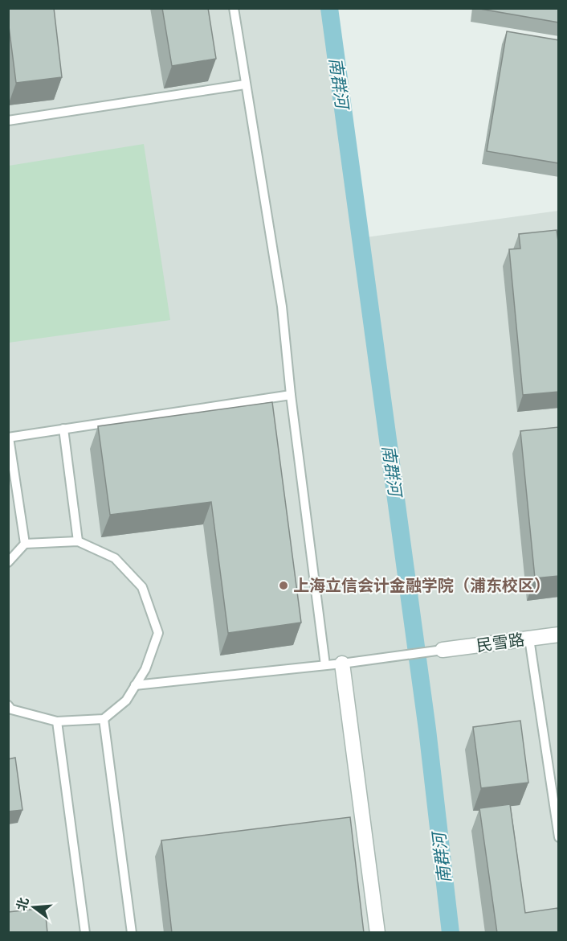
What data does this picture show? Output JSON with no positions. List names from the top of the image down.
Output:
{
  "streets": {
    "street": ["民雪路"]
  },
  "water": ["南群河"],
  "places": ["上海立信会计金融学院（浦东校区）"],
  "north": "left"
}
